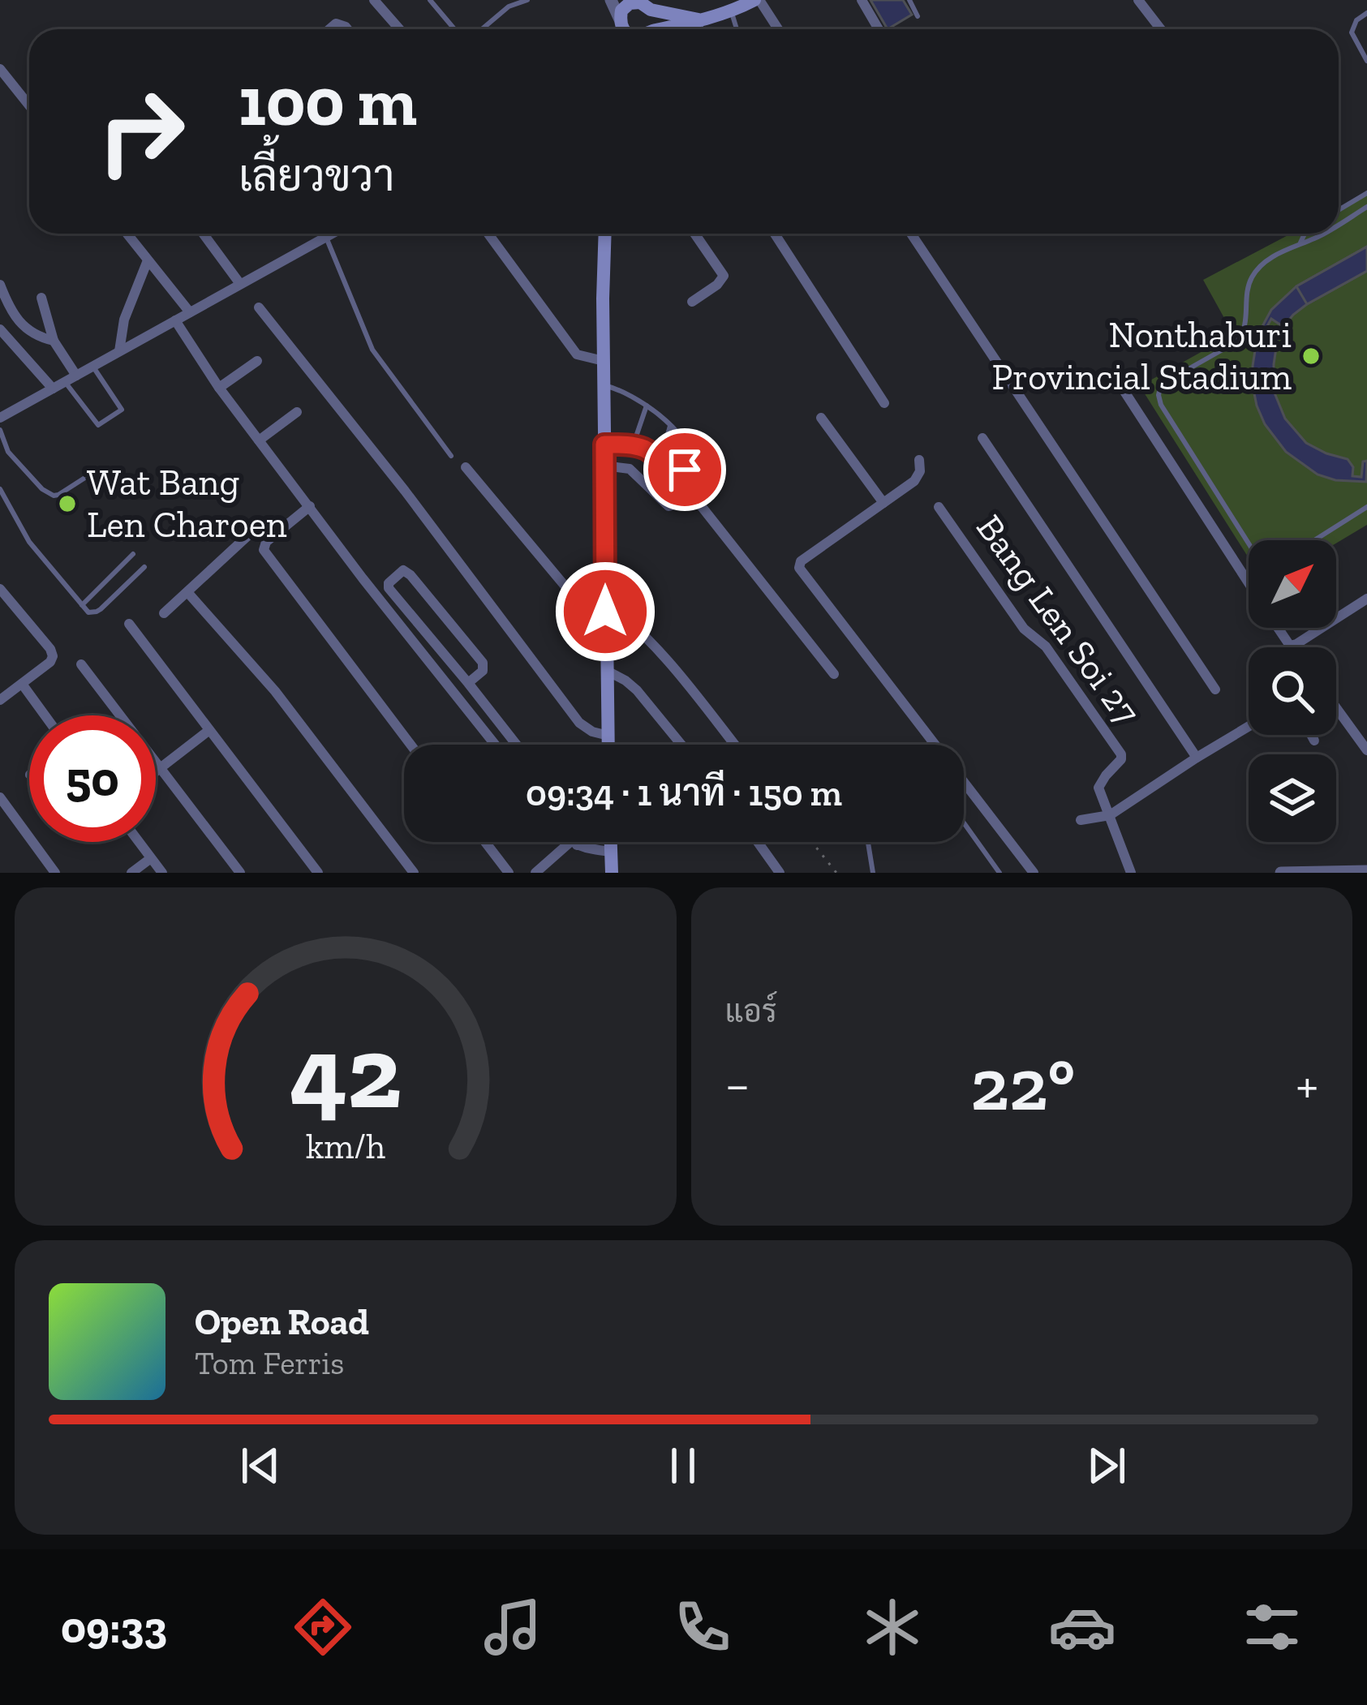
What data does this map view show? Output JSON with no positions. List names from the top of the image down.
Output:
{
  "streets": {
    "street": ["Bang Len Soi 27"]
  },
  "places": ["Nonthaburi Provincial Stadium", "Wat Bang Len Charoen"],
  "north": "top right",
  "page": {
    "turn": ["100 m", "เลี้ยวขวา"],
    "limit": "50",
    "trip": "09:34 · 1 นาที · 150 m",
    "tile": "แอร์",
    "heat": ["−", "22°", "+"],
    "song": ["Open Road", "Tom Ferris"],
    "tabs": "09:33",
    "gauge": ["42", "km/h"]
  }
}
